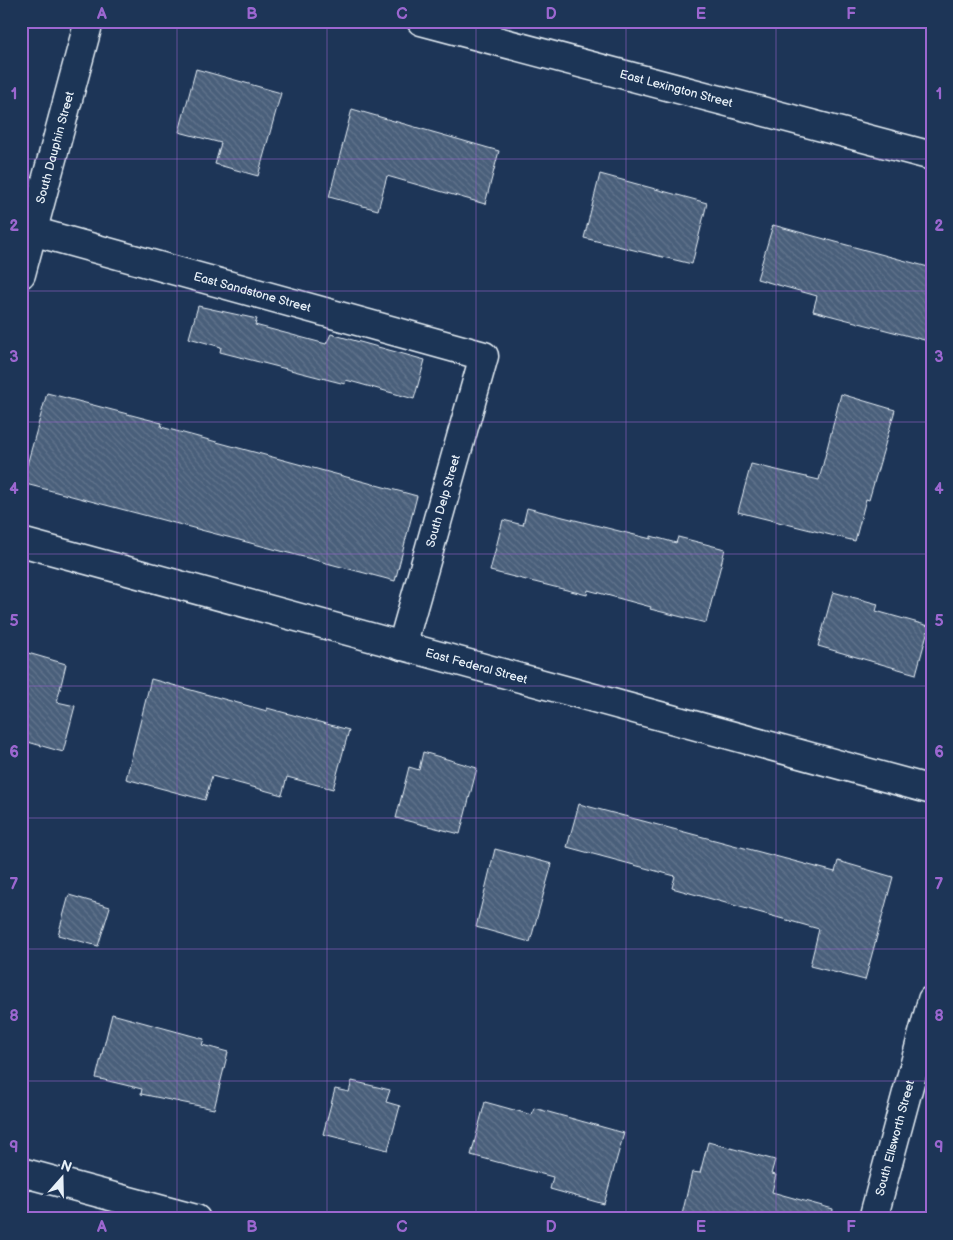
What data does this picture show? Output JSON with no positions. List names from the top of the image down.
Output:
{
  "streets": {
    "street": [
      "East Lexington Street",
      "South Dauphin Street",
      "East Sandstone Street",
      "South Delp Street",
      "East Federal Street",
      "South Ellsworth Street"
    ]
  },
  "crossings": [
    ["South Dauphin Street", "East Sandstone Street"],
    ["East Sandstone Street", "South Delp Street"],
    ["South Delp Street", "East Federal Street"]
  ],
  "north": "top",
  "grid": {
    "columns": [
      "A",
      "B",
      "C",
      "D",
      "E",
      "F"
    ],
    "rows": [
      "1",
      "2",
      "3",
      "4",
      "5",
      "6",
      "7",
      "8",
      "9"
    ]
  }
}
